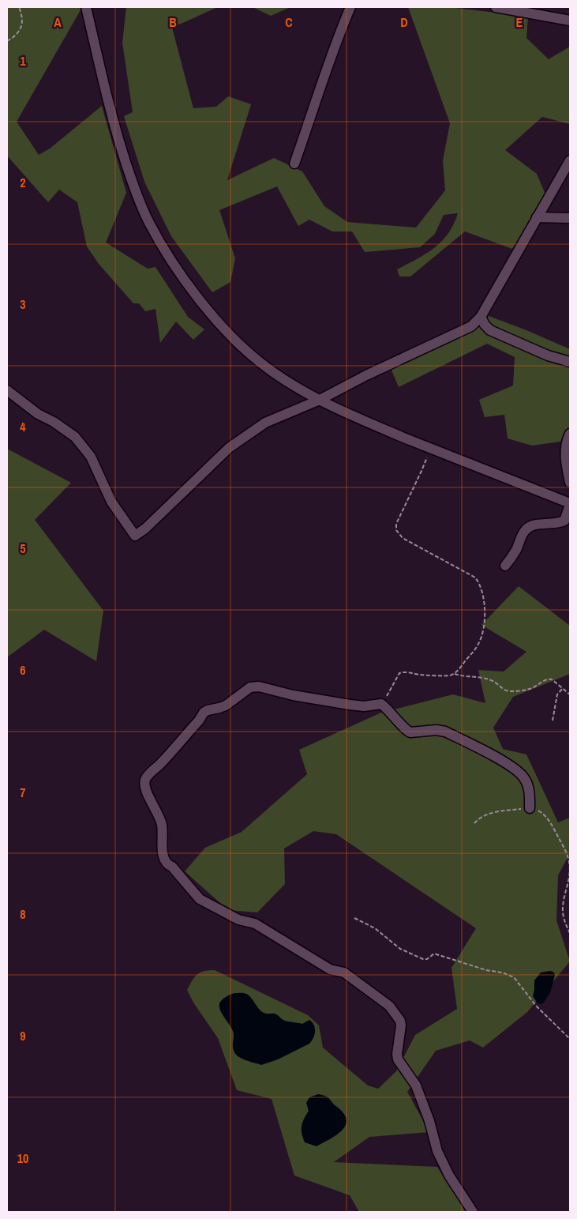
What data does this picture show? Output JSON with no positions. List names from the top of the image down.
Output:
{
  "grid": {
    "columns": [
      "A",
      "B",
      "C",
      "D",
      "E"
    ],
    "rows": [
      "1",
      "2",
      "3",
      "4",
      "5",
      "6",
      "7",
      "8",
      "9",
      "10"
    ]
  }
}
